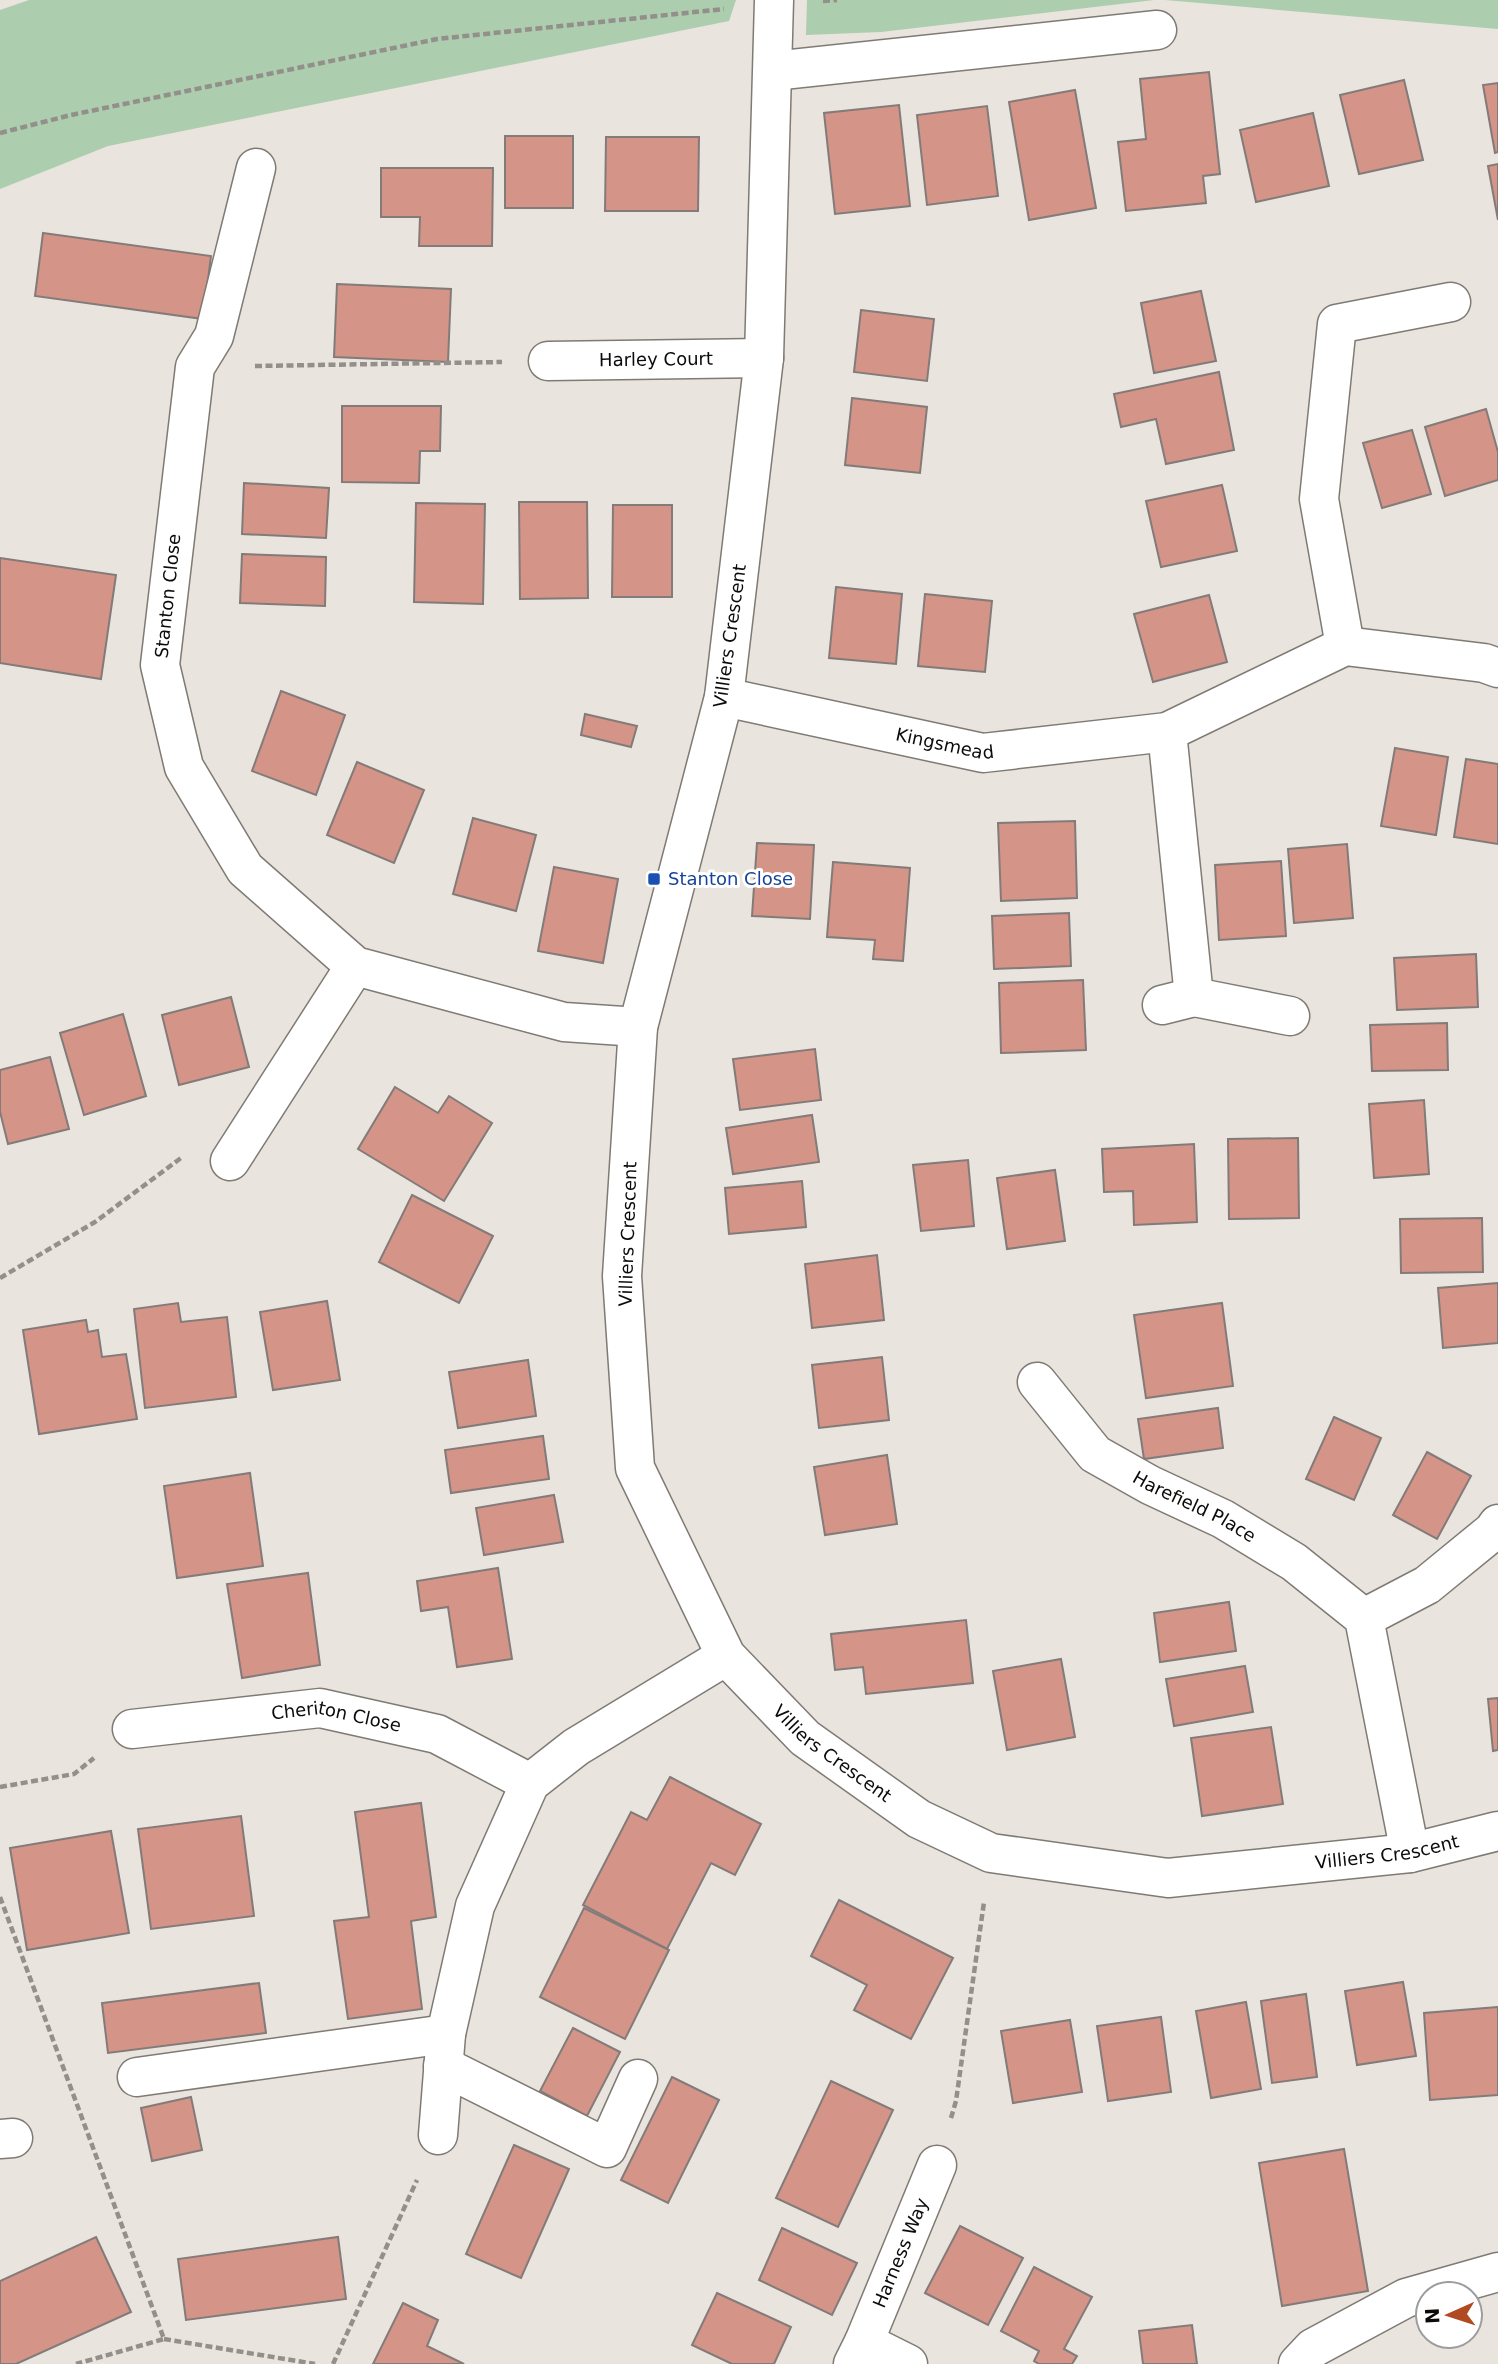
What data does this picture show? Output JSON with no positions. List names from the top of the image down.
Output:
{
  "streets": {
    "street": [
      "Harley Court",
      "Stanton Close",
      "Villiers Crescent",
      "Kingsmead",
      "Harefield Place",
      "Cheriton Close",
      "Harness Way"
    ]
  },
  "crossings": [
    ["Harley Court", "Villiers Crescent"],
    ["Stanton Close", "Villiers Crescent"],
    ["Villiers Crescent", "Kingsmead"]
  ],
  "places": {
    "transit": ["Stanton Close"]
  },
  "north": "left"
}
